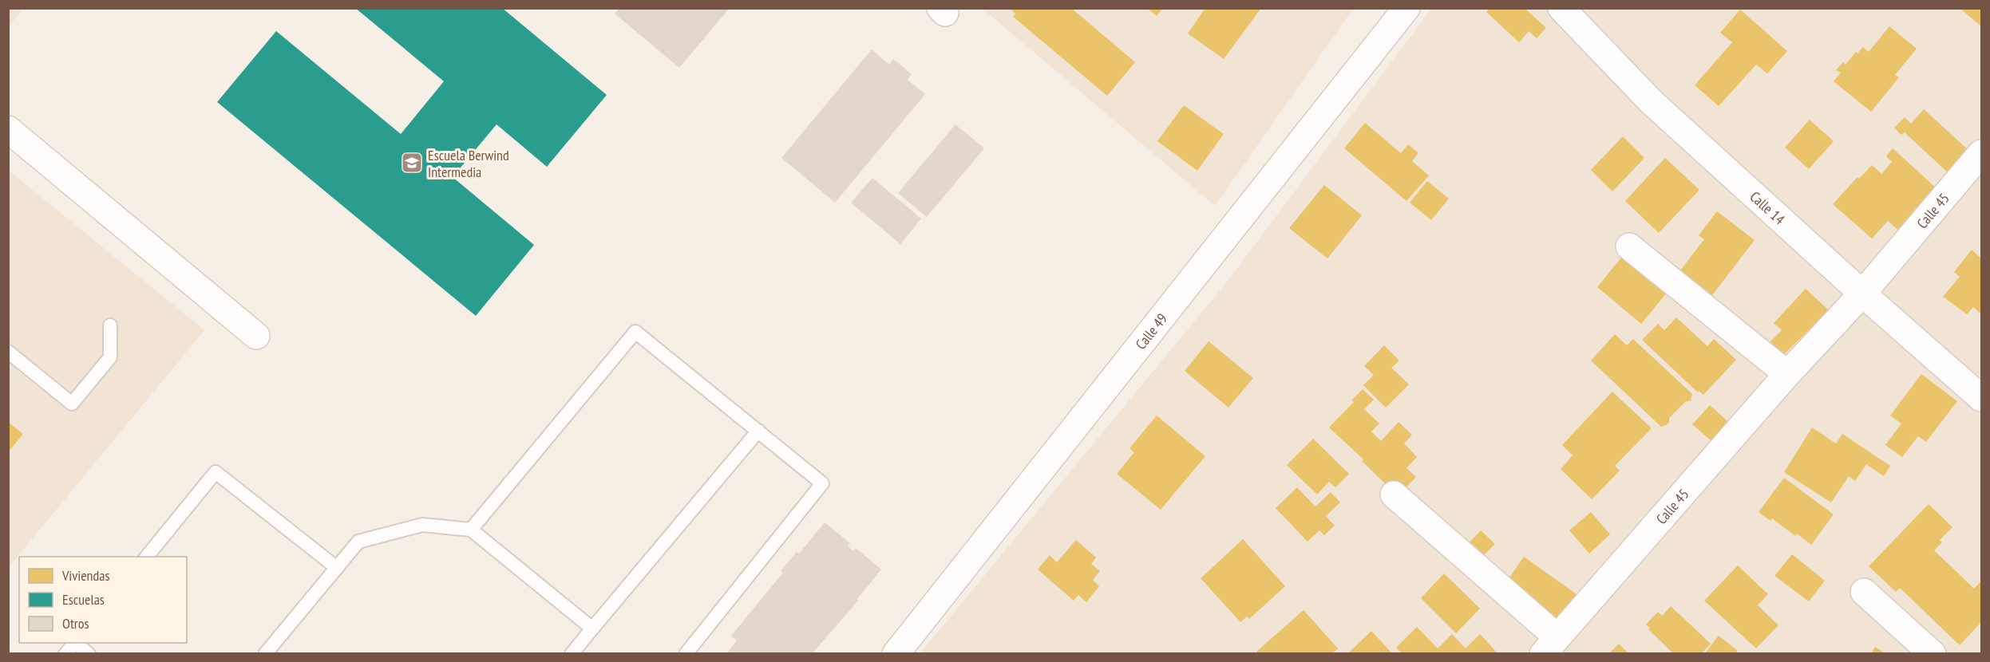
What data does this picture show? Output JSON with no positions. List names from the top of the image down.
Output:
{
  "streets": {
    "street": ["Calle 14", "Calle 45", "Calle 49"]
  },
  "crossings": [
    ["Calle 14", "Calle 45"]
  ],
  "places": {
    "school or university": ["Escuela Berwind Intermedia"]
  },
  "legend": ["Viviendas", "Escuelas", "Otros"]
}
